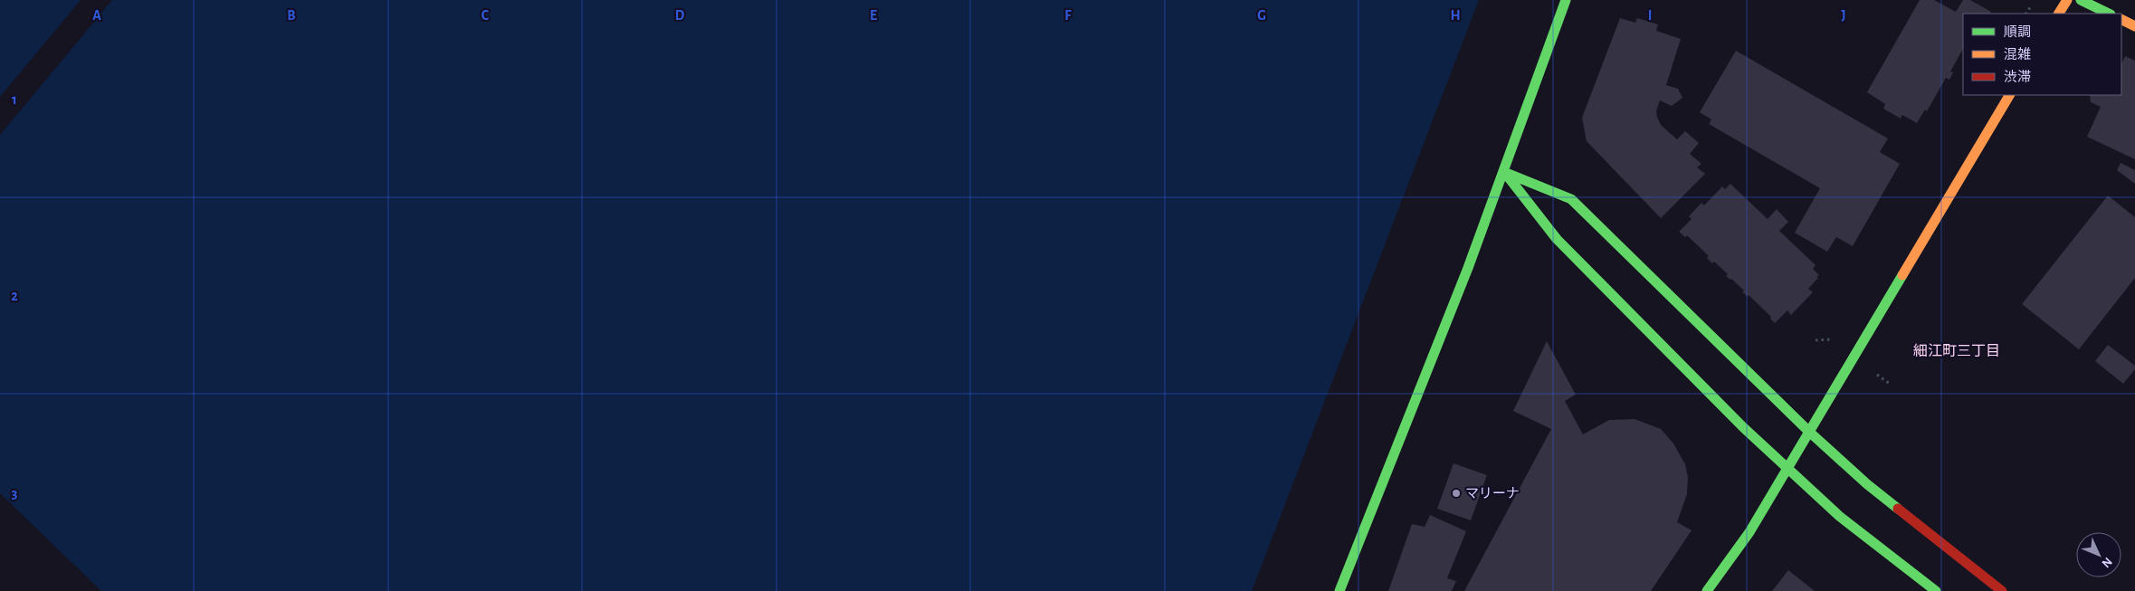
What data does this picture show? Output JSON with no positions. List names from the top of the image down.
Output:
{
  "districts": ["細江町三丁目"],
  "places": ["マリーナ"],
  "legend": ["順調", "混雑", "渋滞"],
  "north": "bottom right",
  "grid": {
    "columns": [
      "A",
      "B",
      "C",
      "D",
      "E",
      "F",
      "G",
      "H",
      "I",
      "J"
    ],
    "rows": ["1", "2", "3"]
  }
}
